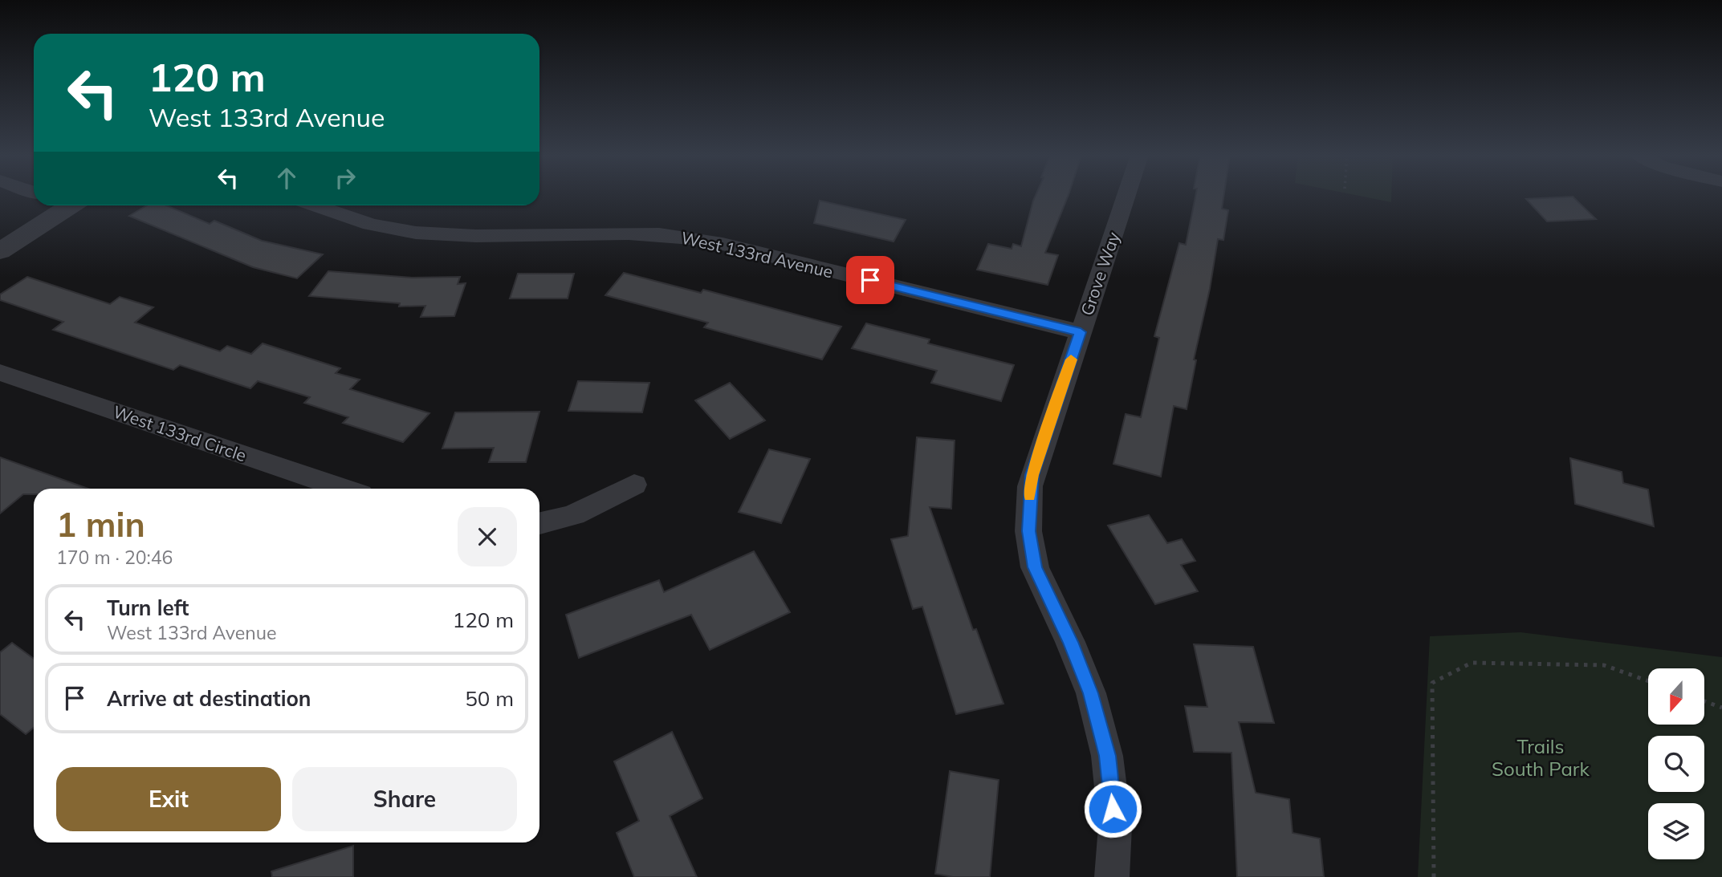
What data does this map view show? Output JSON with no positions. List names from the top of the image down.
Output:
{
  "streets": {
    "street": ["West 133rd Avenue", "Grove Way", "West 133rd Circle"]
  },
  "crossings": [
    ["West 133rd Avenue", "Grove Way"]
  ],
  "parks": ["Trails South Park"],
  "north": "bottom",
  "page": {
    "turn": ["120 m", "West 133rd Avenue"],
    "heading": ["1 min", "170 m · 20:46"],
    "list": [
      {
        "name": "Turn left",
        "note": "West 133rd Avenue",
        "value": "120 m"
      },
      {
        "name": "Arrive at destination",
        "value": "50 m"
      }
    ],
    "buttons": ["Exit", "Share"]
  }
}
